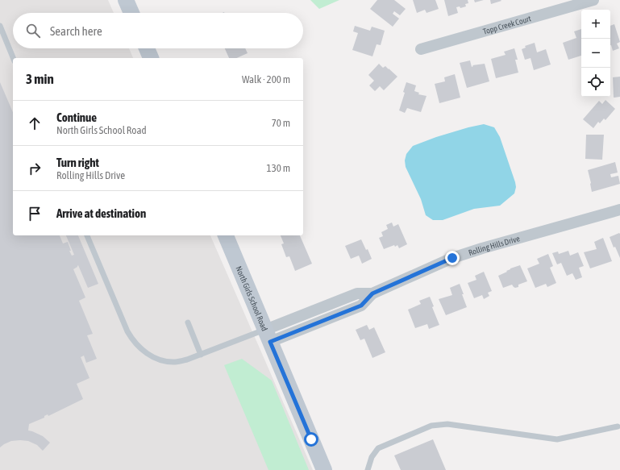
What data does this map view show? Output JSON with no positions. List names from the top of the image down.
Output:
{
  "streets": {
    "main road": ["North Girls School Road"],
    "street": ["Topp Creek Court", "Rolling Hills Drive"]
  },
  "crossings": [
    ["Rolling Hills Drive", "North Girls School Road"]
  ],
  "page": {
    "map_buttons": ["+", "−"],
    "search": "Search here",
    "heading": ["3 min", "Walk · 200 m"],
    "list": [
      ["Continue", "North Girls School Road", "70 m"],
      ["Turn right", "Rolling Hills Drive", "130 m"],
      "Arrive at destination"
    ]
  }
}
